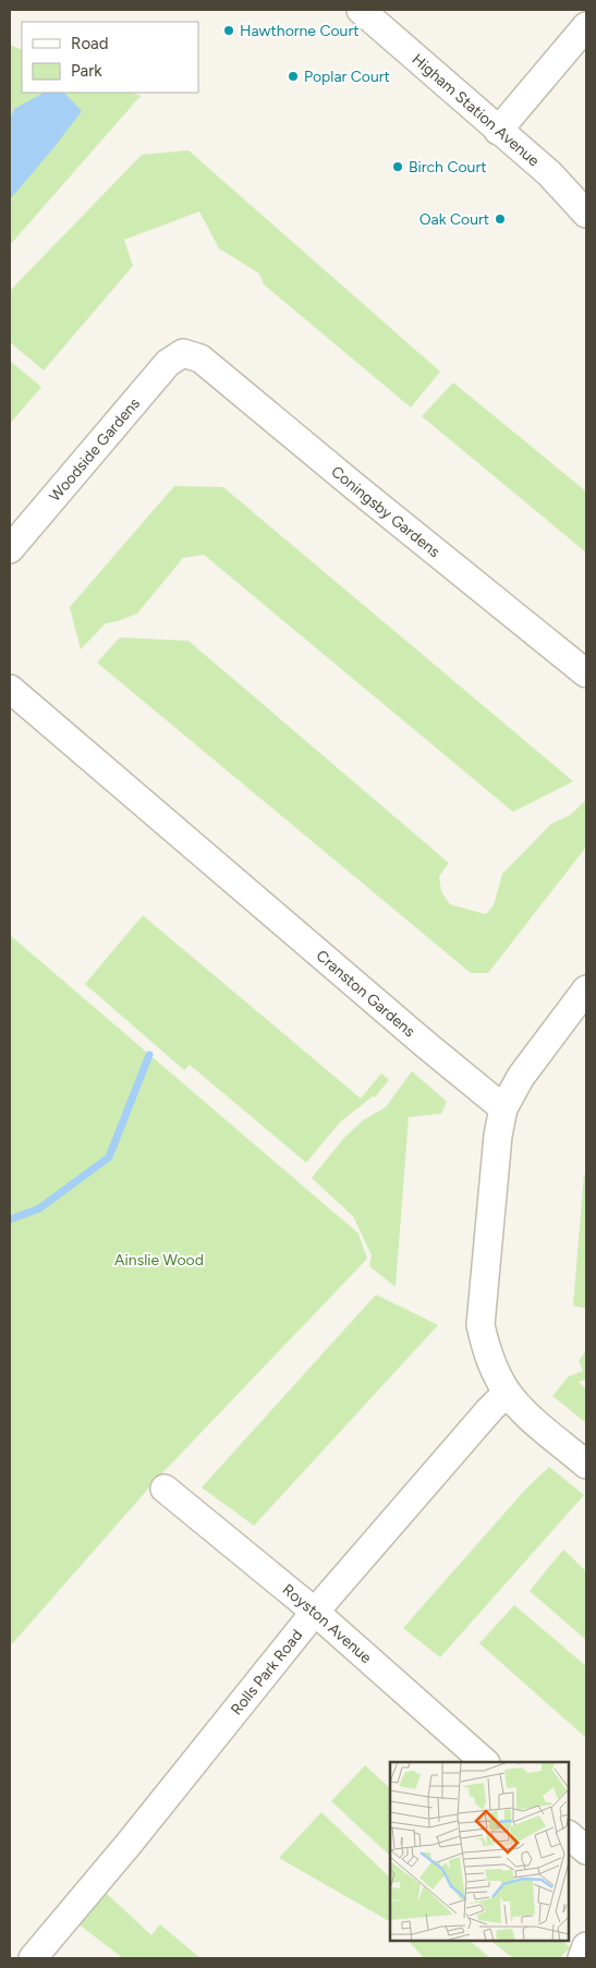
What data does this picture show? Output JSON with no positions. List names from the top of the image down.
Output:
{
  "streets": {
    "street": [
      "Higham Station Avenue",
      "Woodside Gardens",
      "Coningsby Gardens",
      "Cranston Gardens",
      "Royston Avenue",
      "Rolls Park Road"
    ]
  },
  "crossings": [
    ["Woodside Gardens", "Coningsby Gardens"],
    ["Royston Avenue", "Rolls Park Road"]
  ],
  "parks": ["Ainslie Wood"],
  "places": [
    "Hawthorne Court",
    "Poplar Court",
    "Birch Court",
    "Oak Court"
  ],
  "legend": ["Road", "Park"]
}
